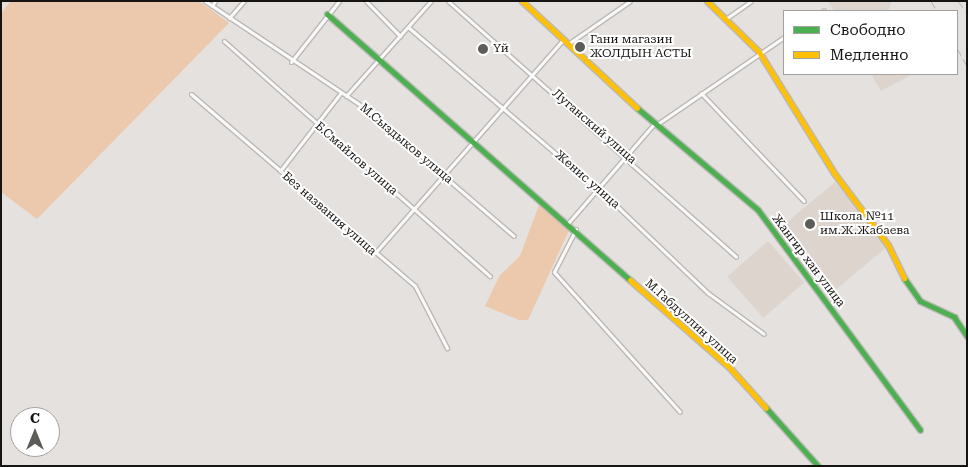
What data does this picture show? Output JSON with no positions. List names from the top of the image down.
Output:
{
  "streets": {
    "street": [
      "Луганский улица",
      "М.Сыздыков улица",
      "Б.Смайлов улица",
      "Женис улица",
      "Без названия улица",
      "Жангир хан улица",
      "М.Габдуллин улица"
    ]
  },
  "places": ["Гани магазин ЖОЛДЫН АСТЫ", "Үй", "Школа №11 им.Ж.Жабаева"],
  "legend": ["Свободно", "Медленно"],
  "north": "top"
}
